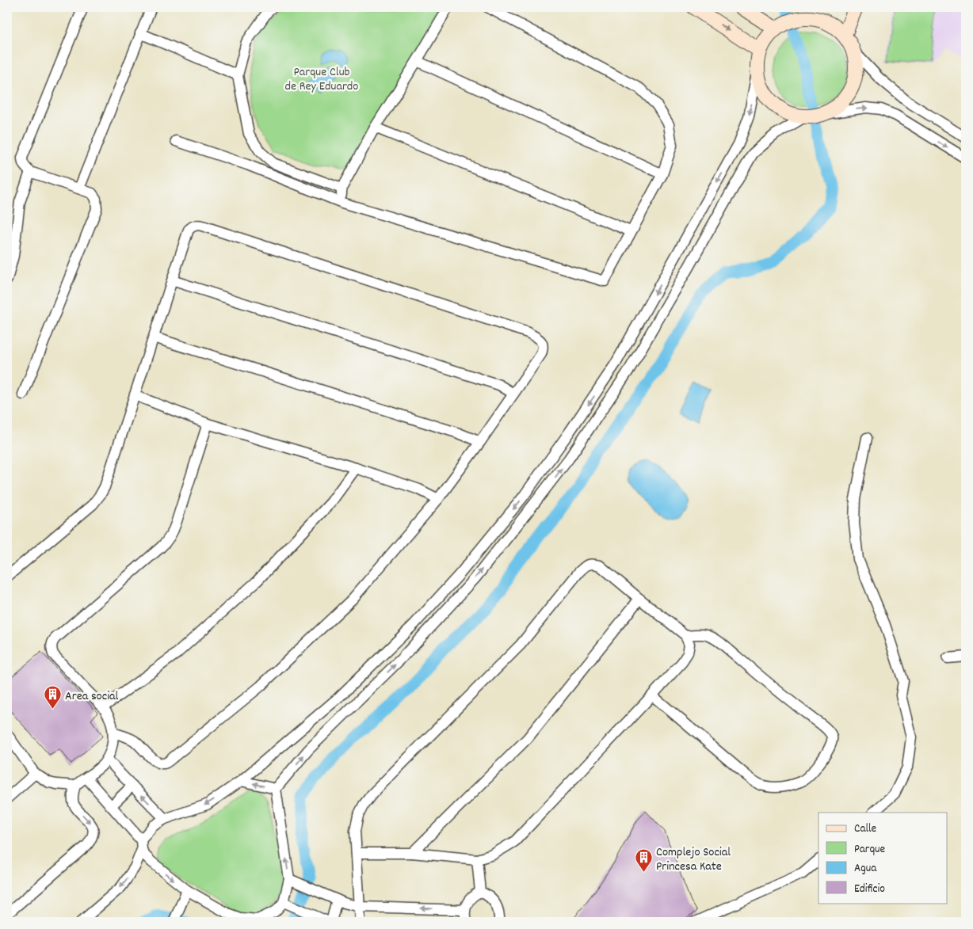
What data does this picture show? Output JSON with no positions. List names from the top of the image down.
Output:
{
  "parks": ["Parque Club de Rey Eduardo"],
  "places": {
    "building": ["Area social", "Complejo Social Princesa Kate"]
  },
  "legend": [
    "Calle",
    "Parque",
    "Agua",
    "Edificio"
  ]
}
